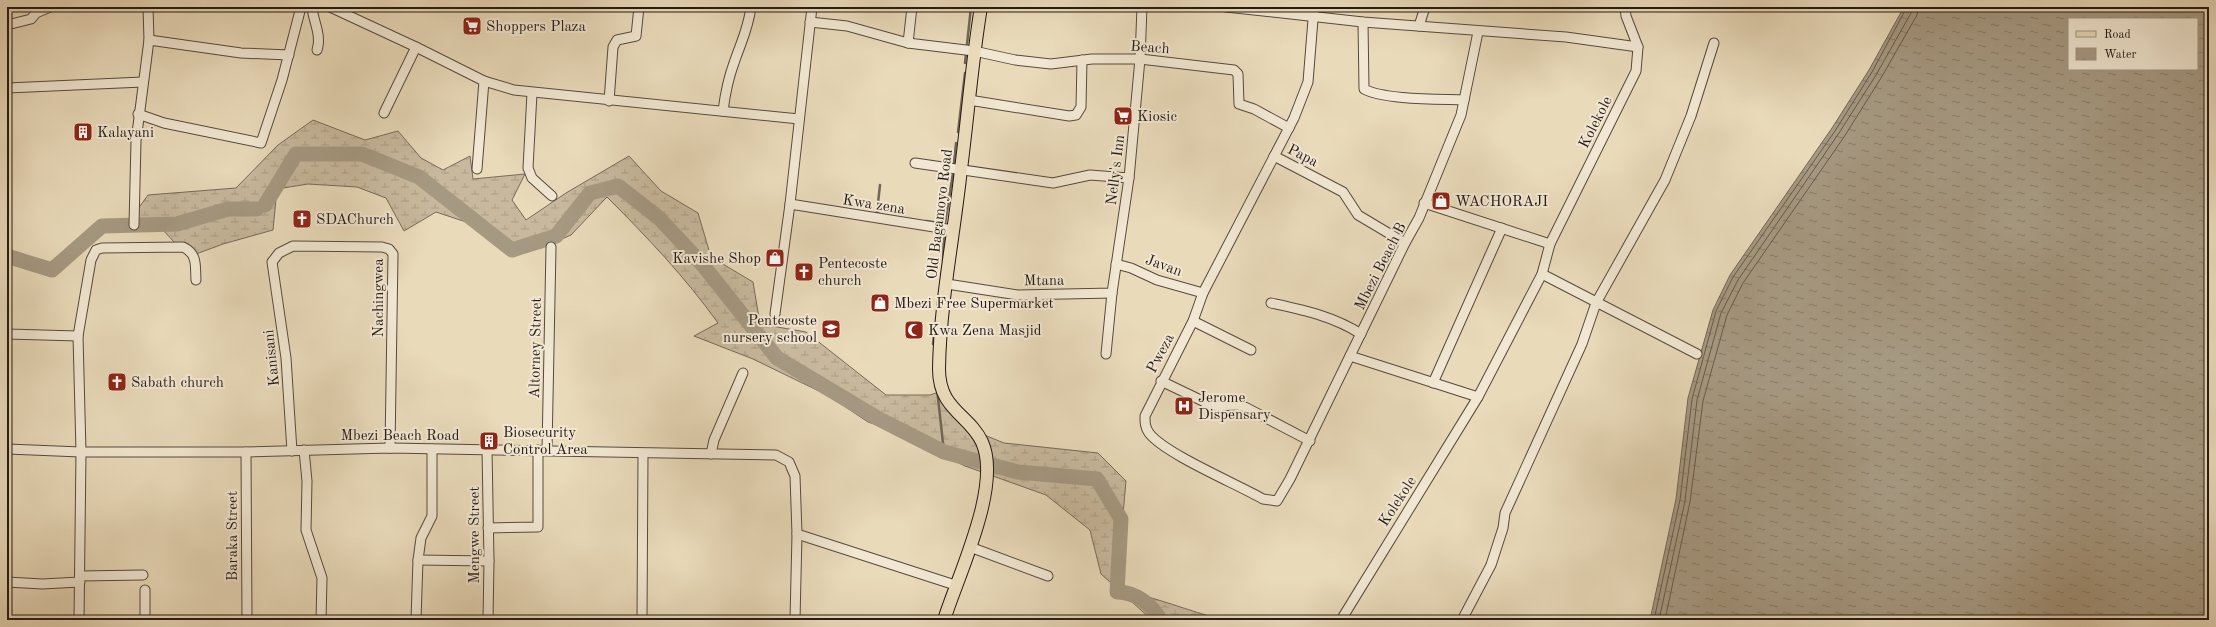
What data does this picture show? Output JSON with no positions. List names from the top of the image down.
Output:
{
  "streets": {
    "main road": ["Old Bagamoyo Road"],
    "street": [
      "Beach",
      "Kolekole",
      "Papa",
      "Nelly's Inn",
      "Kwa zena",
      "Javan",
      "Mbezi Beach B",
      "Mtana",
      "Nachingwea",
      "Altorney Street",
      "Pweza",
      "Kanisani",
      "Mbezi Beach Road",
      "Mengwe Street",
      "Baraka Street"
    ]
  },
  "crossings": [
    ["Beach", "Papa"],
    ["Beach", "Nelly's Inn"],
    ["Beach", "Old Bagamoyo Road"],
    ["Papa", "Mbezi Beach B"],
    ["Papa", "Pweza"],
    ["Nelly's Inn", "Javan"],
    ["Kwa zena", "Old Bagamoyo Road"],
    ["Old Bagamoyo Road", "Mtana"],
    ["Javan", "Pweza"],
    ["Mbezi Beach B", "Pweza"],
    ["Nachingwea", "Kanisani"],
    ["Nachingwea", "Mbezi Beach Road"],
    ["Altorney Street", "Mbezi Beach Road"],
    ["Altorney Street", "Mengwe Street"],
    ["Kanisani", "Mbezi Beach Road"],
    ["Mbezi Beach Road", "Mengwe Street"],
    ["Mbezi Beach Road", "Baraka Street"]
  ],
  "places": {
    "supermarket": ["Shoppers Plaza", "Kiosic"],
    "building": ["Kalayani", "Biosecurity Control Area"],
    "shop": ["WACHORAJI", "Kavishe Shop", "Mbezi Free Supermarket"],
    "church": ["SDAChurch", "Pentecoste church", "Sabath church"],
    "school or university": ["Pentecoste nursery school"],
    "mosque": ["Kwa Zena Masjid"],
    "hospital": ["Jerome Dispensary"]
  },
  "legend": ["Road", "Water"]
}
